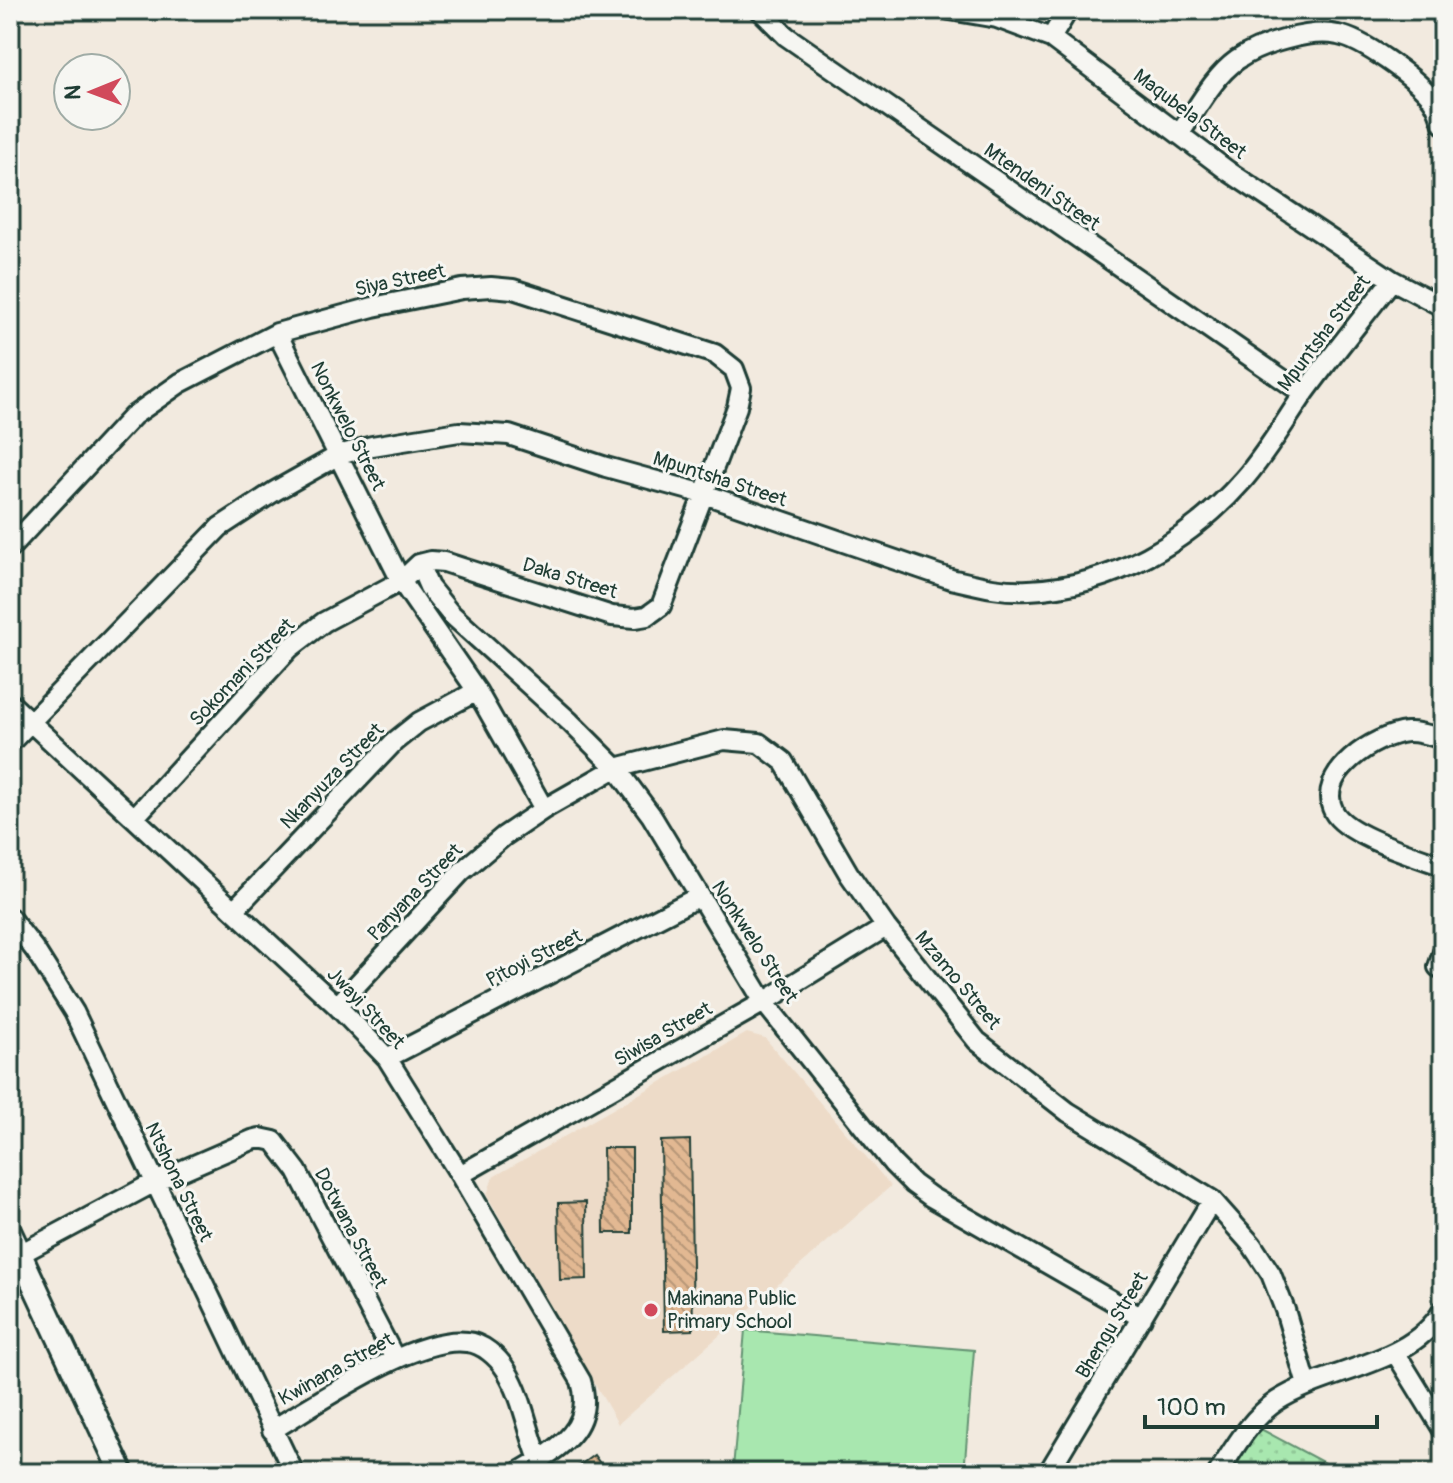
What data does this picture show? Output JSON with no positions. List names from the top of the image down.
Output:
{
  "streets": {
    "street": [
      "Maqubela Street",
      "Mtendeni Street",
      "Siya Street",
      "Mpuntsha Street",
      "Nonkwelo Street",
      "Daka Street",
      "Sokomani Street",
      "Nkanyuza Street",
      "Panyana Street",
      "Pitoyi Street",
      "Mzamo Street",
      "Jwayi Street",
      "Siwisa Street",
      "Ntshona Street",
      "Dotwana Street",
      "Bhengu Street",
      "Kwinana Street"
    ]
  },
  "crossings": [
    ["Maqubela Street", "Mpuntsha Street"],
    ["Mtendeni Street", "Mpuntsha Street"],
    ["Siya Street", "Mpuntsha Street"],
    ["Siya Street", "Nonkwelo Street"],
    ["Siya Street", "Daka Street"],
    ["Mpuntsha Street", "Nonkwelo Street"],
    ["Mpuntsha Street", "Daka Street"],
    ["Mpuntsha Street", "Jwayi Street"],
    ["Nonkwelo Street", "Daka Street"],
    ["Nonkwelo Street", "Sokomani Street"],
    ["Nonkwelo Street", "Nkanyuza Street"],
    ["Nonkwelo Street", "Panyana Street"],
    ["Nonkwelo Street", "Pitoyi Street"],
    ["Nonkwelo Street", "Mzamo Street"],
    ["Nonkwelo Street", "Siwisa Street"],
    ["Nonkwelo Street", "Bhengu Street"],
    ["Sokomani Street", "Jwayi Street"],
    ["Nkanyuza Street", "Jwayi Street"],
    ["Panyana Street", "Mzamo Street"],
    ["Panyana Street", "Jwayi Street"],
    ["Pitoyi Street", "Jwayi Street"],
    ["Mzamo Street", "Siwisa Street"],
    ["Mzamo Street", "Bhengu Street"],
    ["Jwayi Street", "Siwisa Street"],
    ["Jwayi Street", "Kwinana Street"],
    ["Ntshona Street", "Dotwana Street"],
    ["Ntshona Street", "Kwinana Street"],
    ["Dotwana Street", "Kwinana Street"]
  ],
  "places": ["Makinana Public Primary School"],
  "scale_bar": "100 m",
  "north": "left"
}
